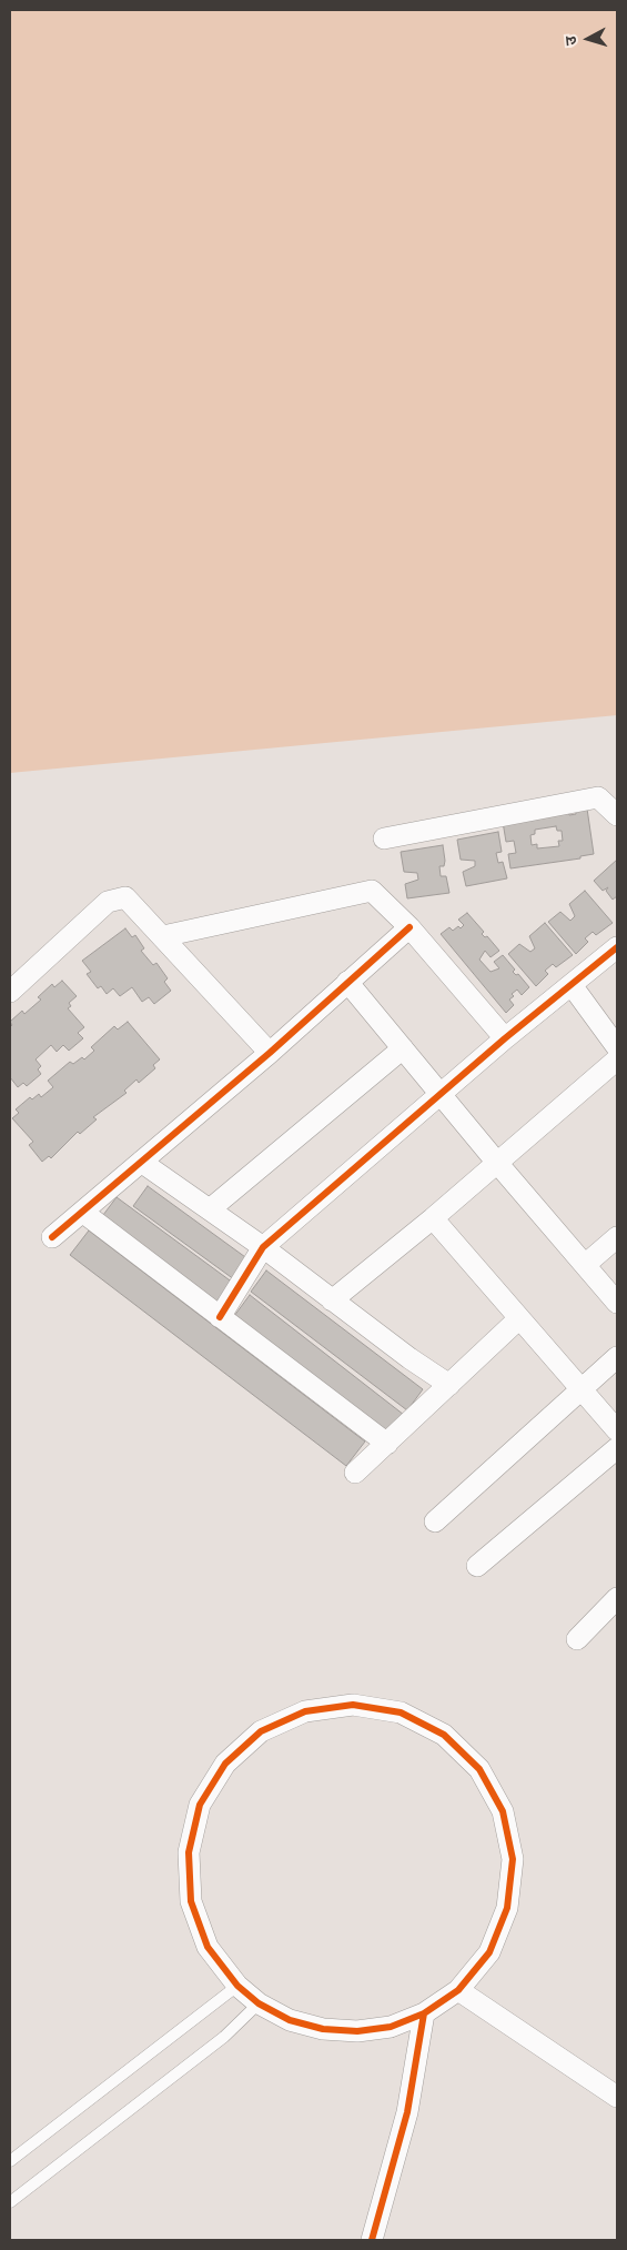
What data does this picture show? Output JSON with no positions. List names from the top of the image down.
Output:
{
  "north": "left"
}
